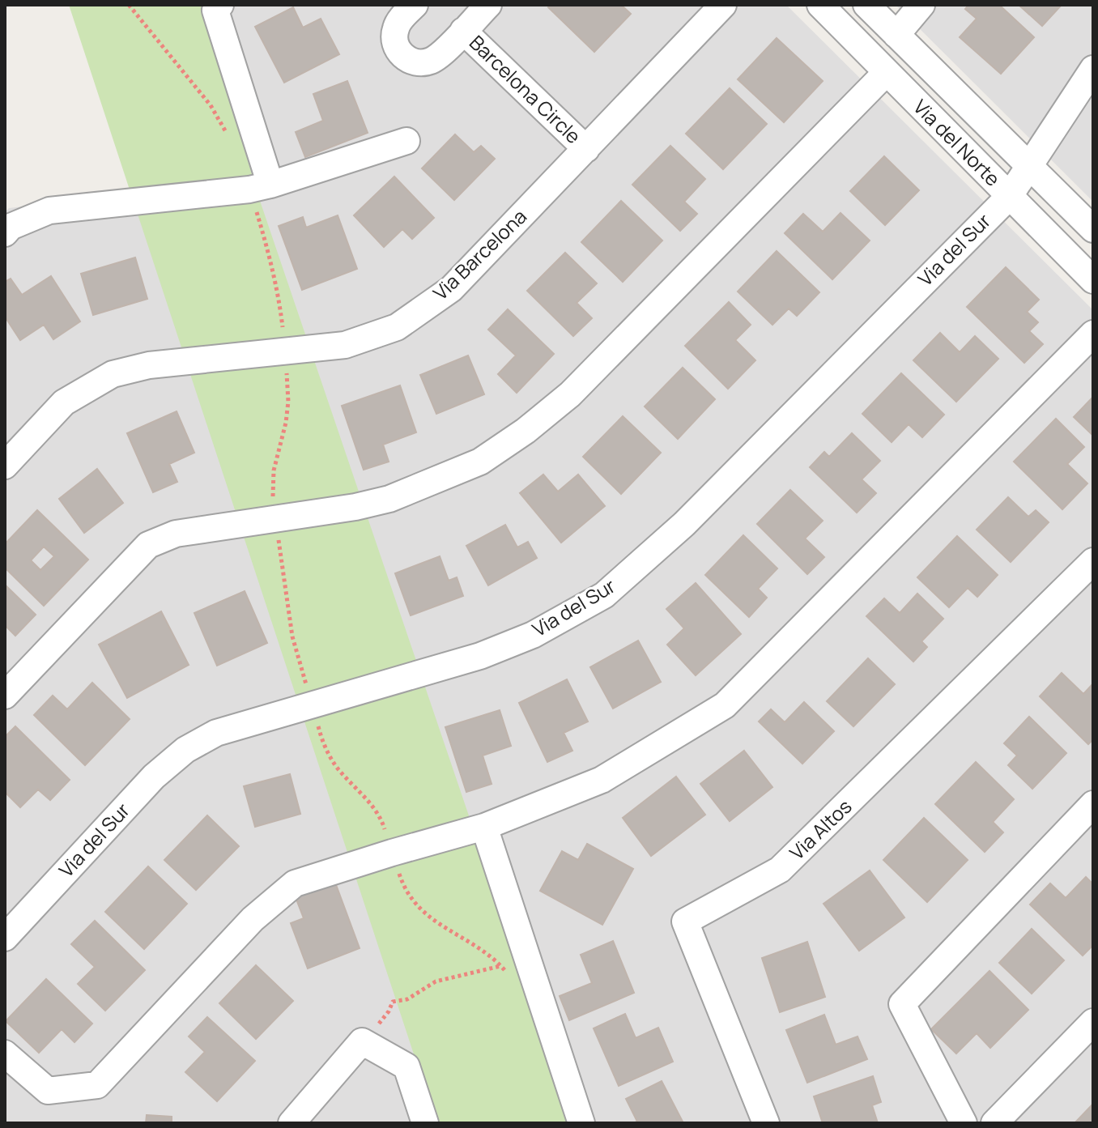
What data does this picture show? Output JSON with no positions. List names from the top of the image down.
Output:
{
  "streets": {
    "street": [
      "Barcelona Circle",
      "Via del Norte",
      "Via del Sur",
      "Via Barcelona",
      "Via Altos"
    ]
  },
  "crossings": [
    ["Barcelona Circle", "Via Barcelona"],
    ["Via del Norte", "Via del Sur"]
  ]
}
